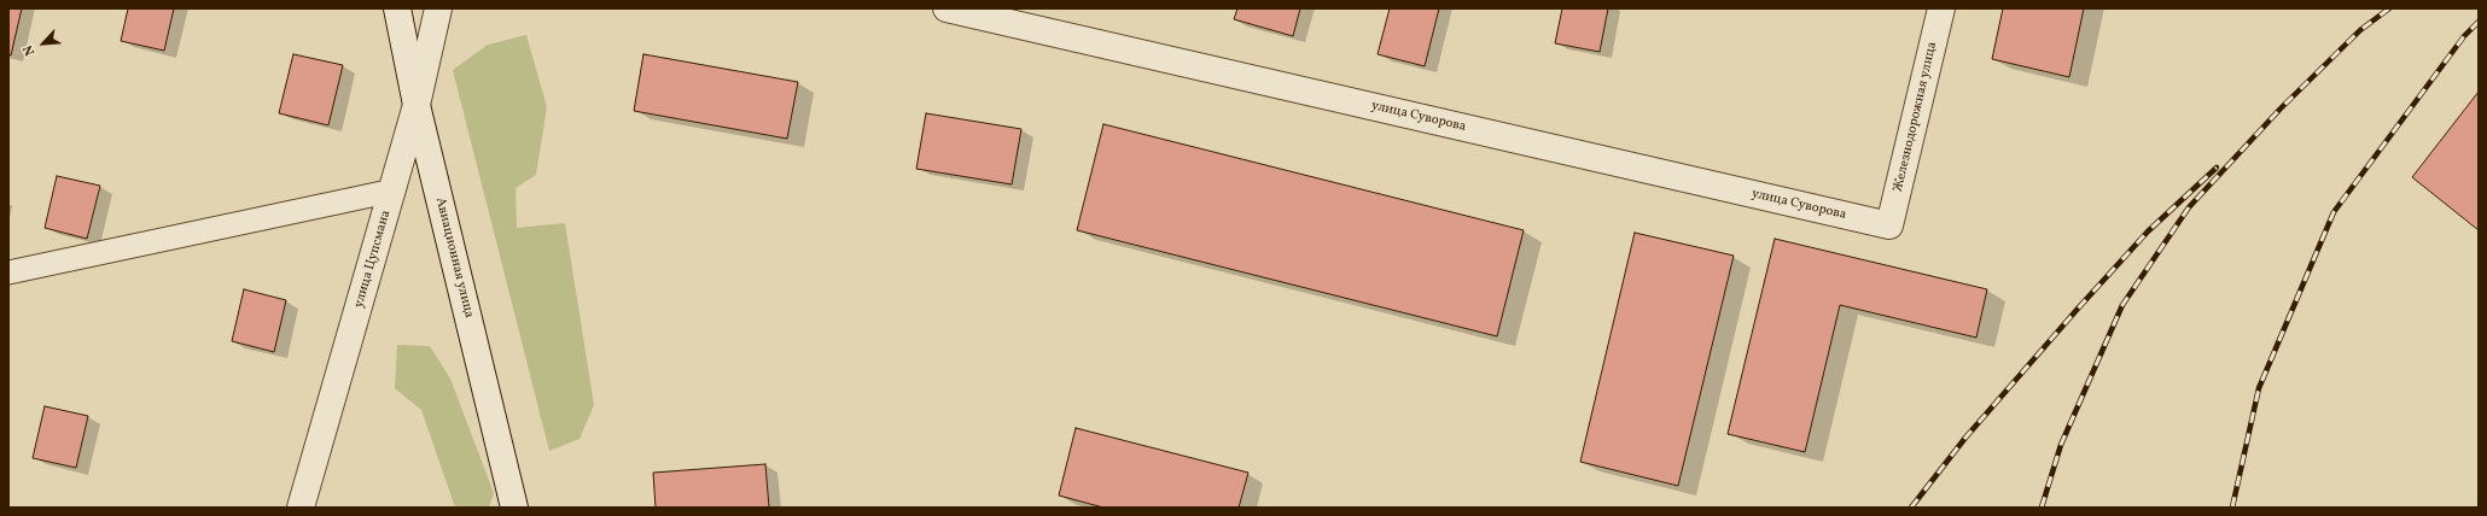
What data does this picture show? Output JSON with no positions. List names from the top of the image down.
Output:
{
  "streets": {
    "street": [
      "улица Суворова",
      "Железнодорожная улица",
      "Авиационная улица",
      "улица Цупсмана"
    ]
  },
  "crossings": [
    ["улица Суворова", "Железнодорожная улица"],
    ["Авиационная улица", "улица Цупсмана"]
  ],
  "north": "bottom left"
}
